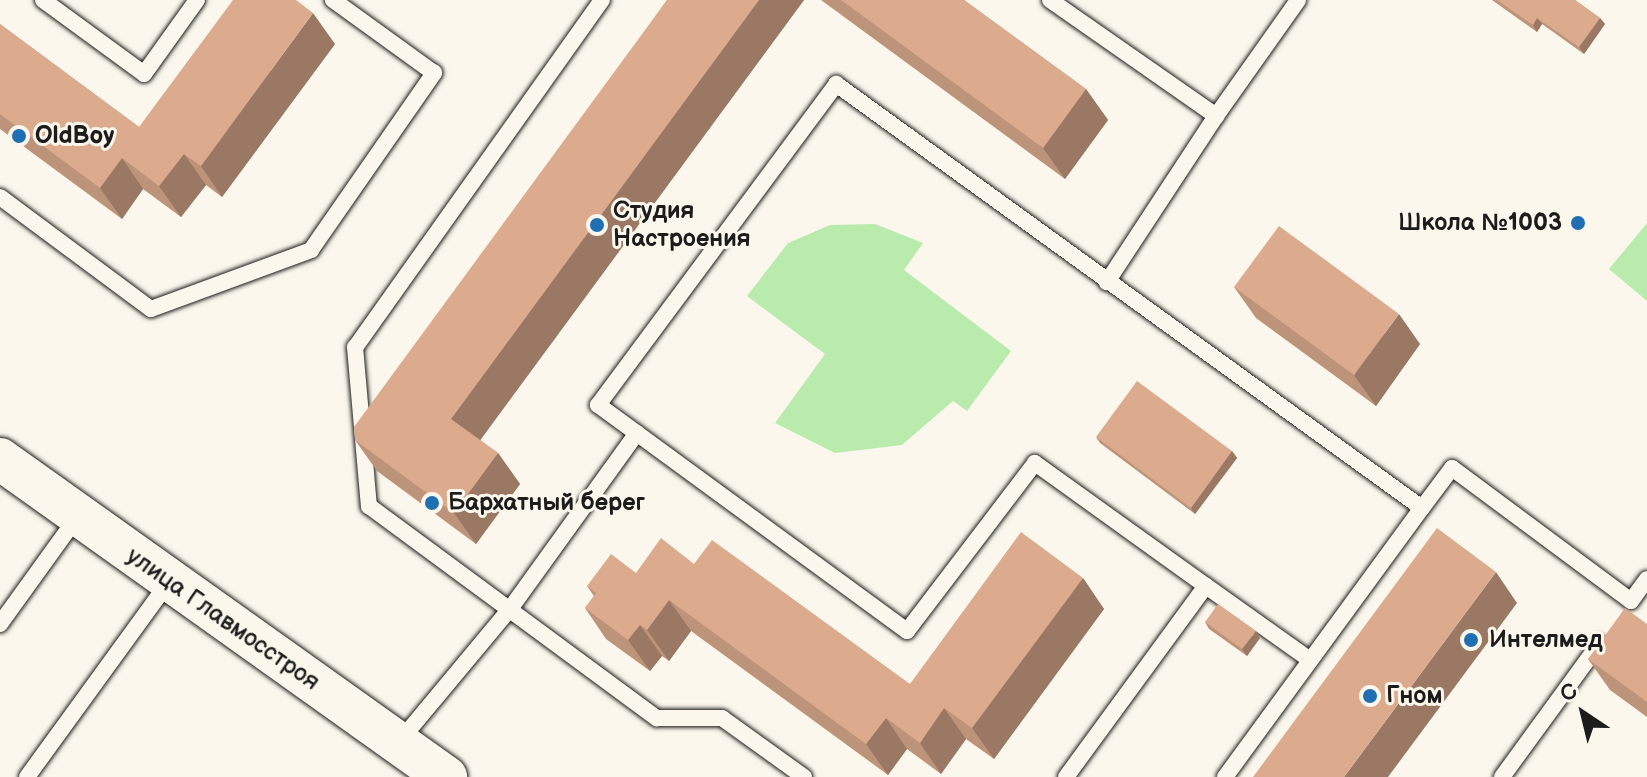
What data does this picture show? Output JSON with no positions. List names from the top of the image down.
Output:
{
  "streets": {
    "street": ["улица Главмосстроя"]
  },
  "places": [
    "OldBoy",
    "Школа №1003",
    "Студия Настроения",
    "Бархатный берег",
    "Интелмед",
    "Гном"
  ],
  "north": "top left"
}
